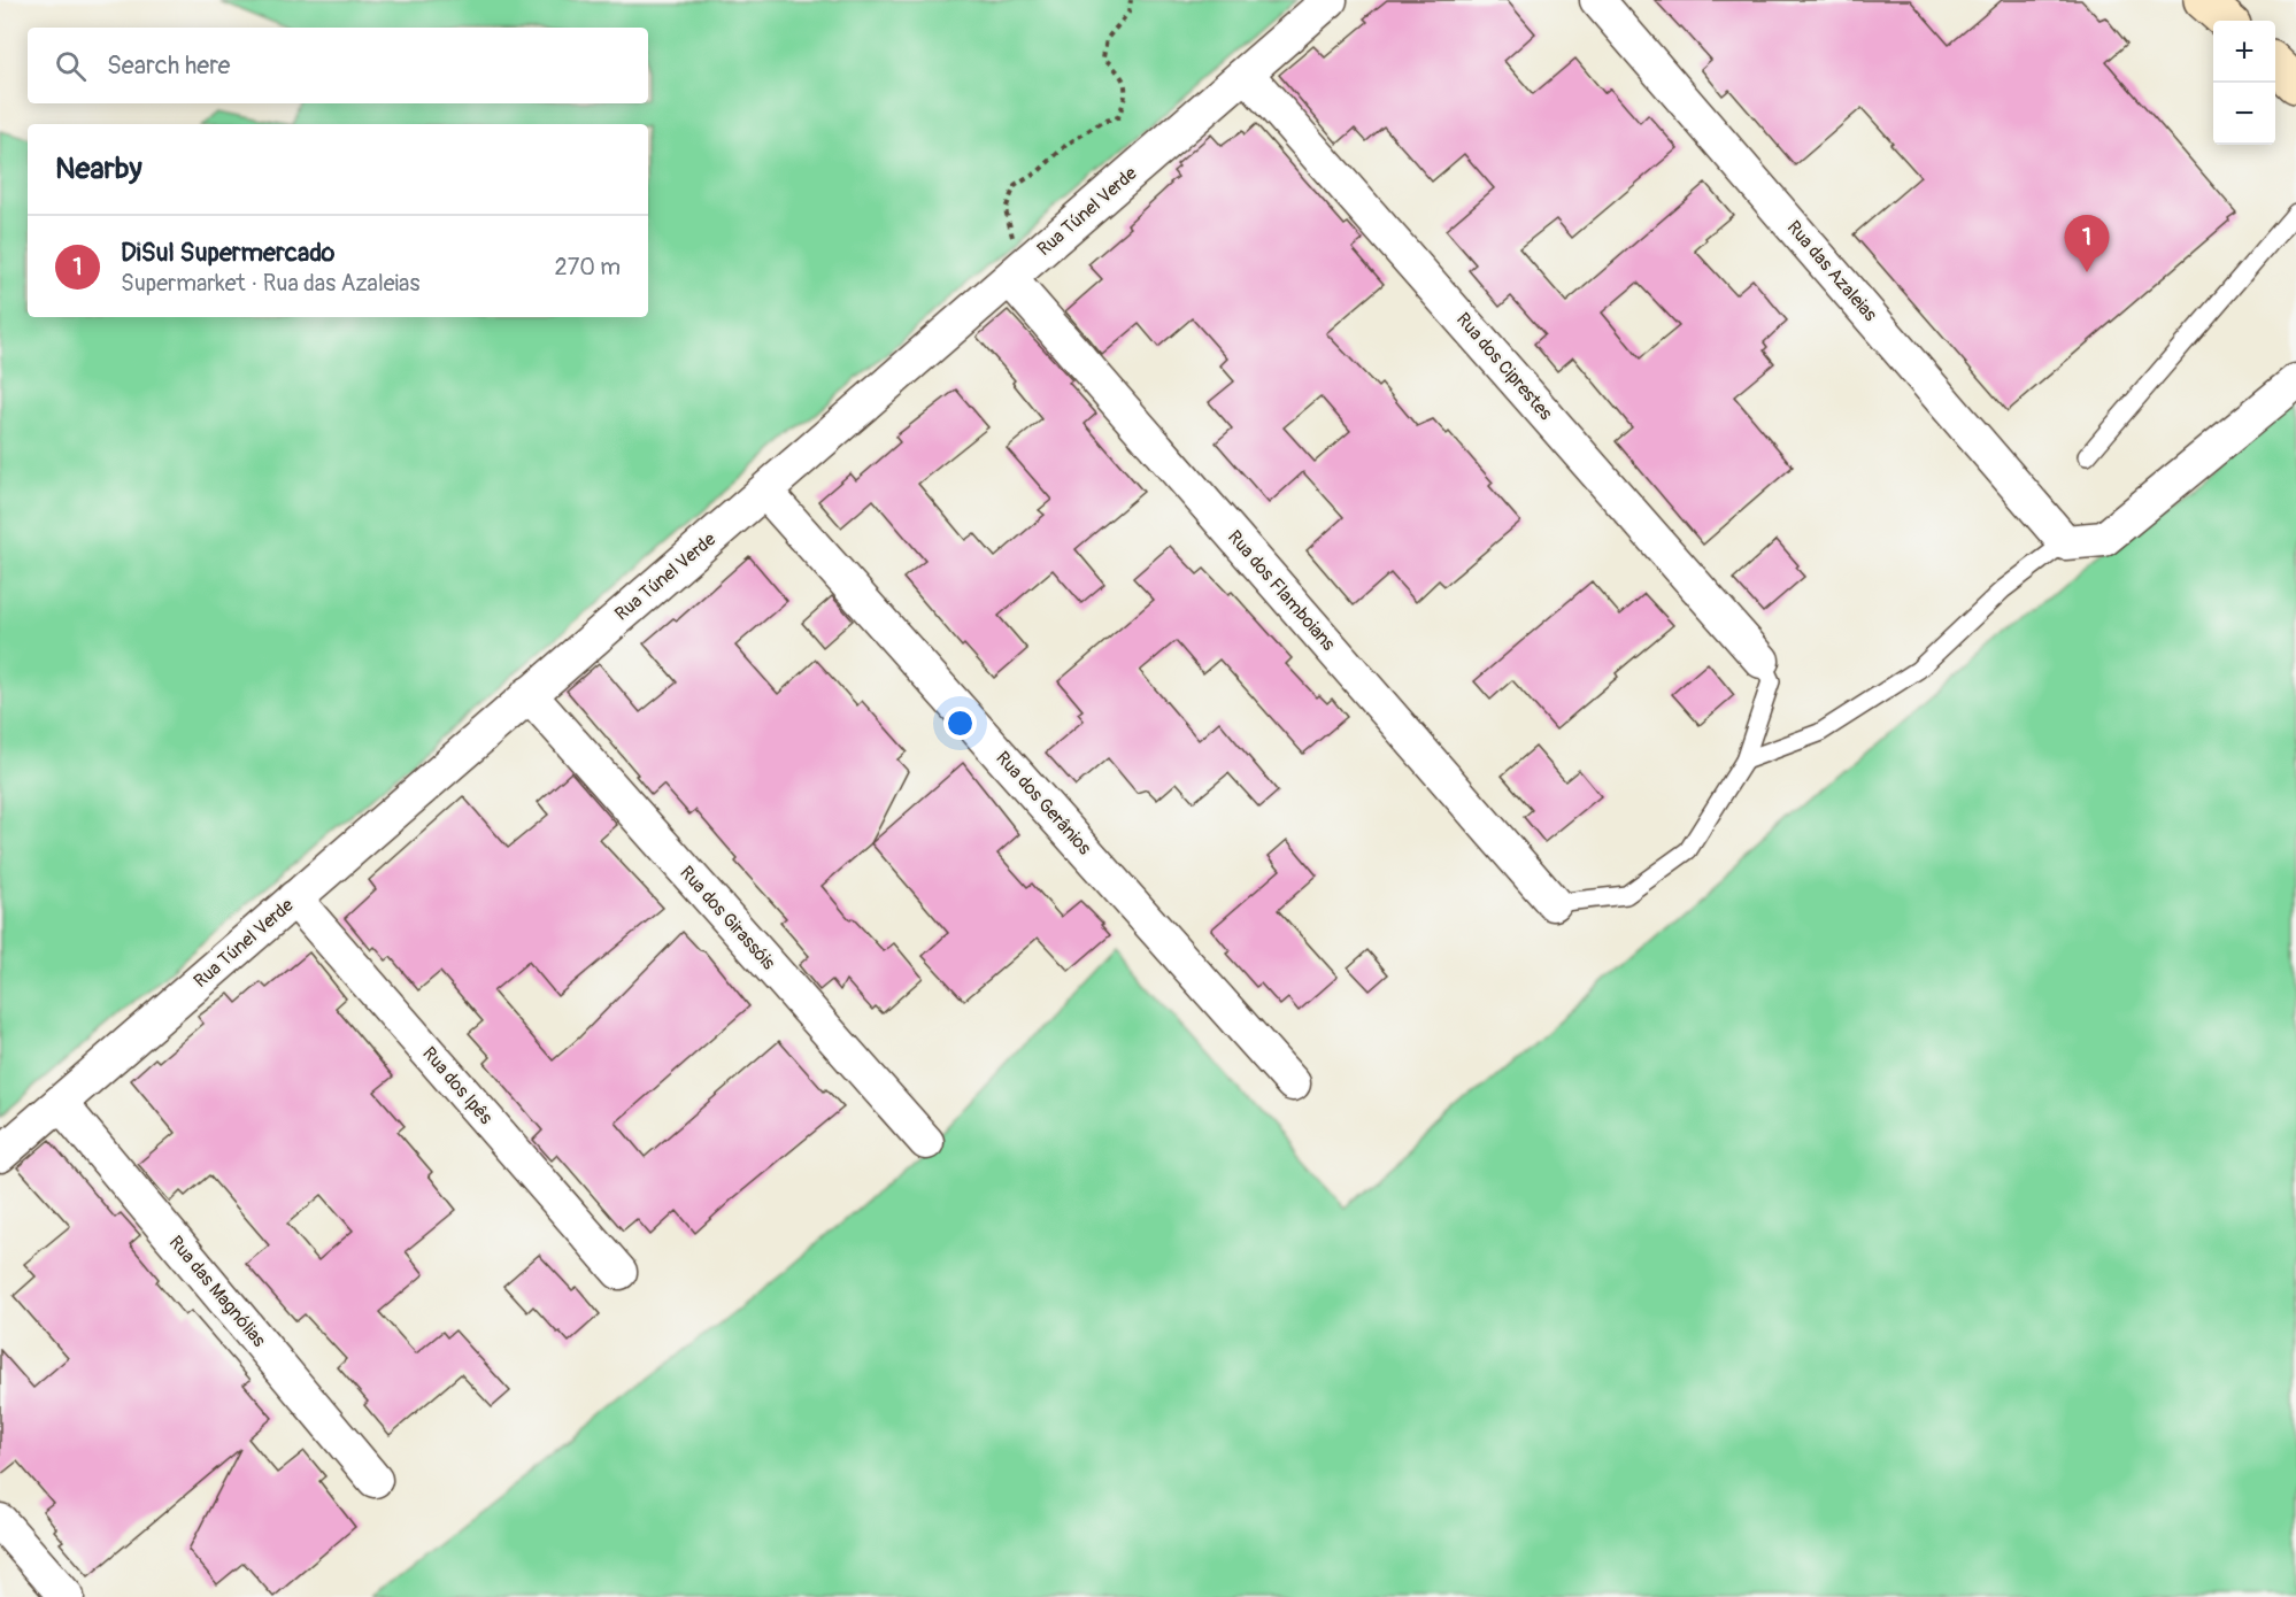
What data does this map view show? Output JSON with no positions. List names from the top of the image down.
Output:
{
  "streets": {
    "street": [
      "Rua Túnel Verde",
      "Rua das Azaleias",
      "Rua dos Ciprestes",
      "Rua dos Flamboians",
      "Rua dos Gerânios",
      "Rua dos Girassóis",
      "Rua dos Ipês",
      "Rua das Magnólias"
    ]
  },
  "crossings": [
    ["Rua Túnel Verde", "Rua dos Ciprestes"],
    ["Rua Túnel Verde", "Rua dos Flamboians"],
    ["Rua Túnel Verde", "Rua dos Gerânios"],
    ["Rua Túnel Verde", "Rua dos Girassóis"],
    ["Rua Túnel Verde", "Rua dos Ipês"],
    ["Rua Túnel Verde", "Rua das Magnólias"]
  ],
  "page": {
    "map_buttons": ["+", "−"],
    "search": "Search here",
    "heading": "Nearby",
    "list": [
      {
        "mark": "1",
        "name": "DiSul Supermercado",
        "note": "Supermarket · Rua das Azaleias",
        "value": "270 m"
      }
    ],
    "pins": "1"
  }
}
